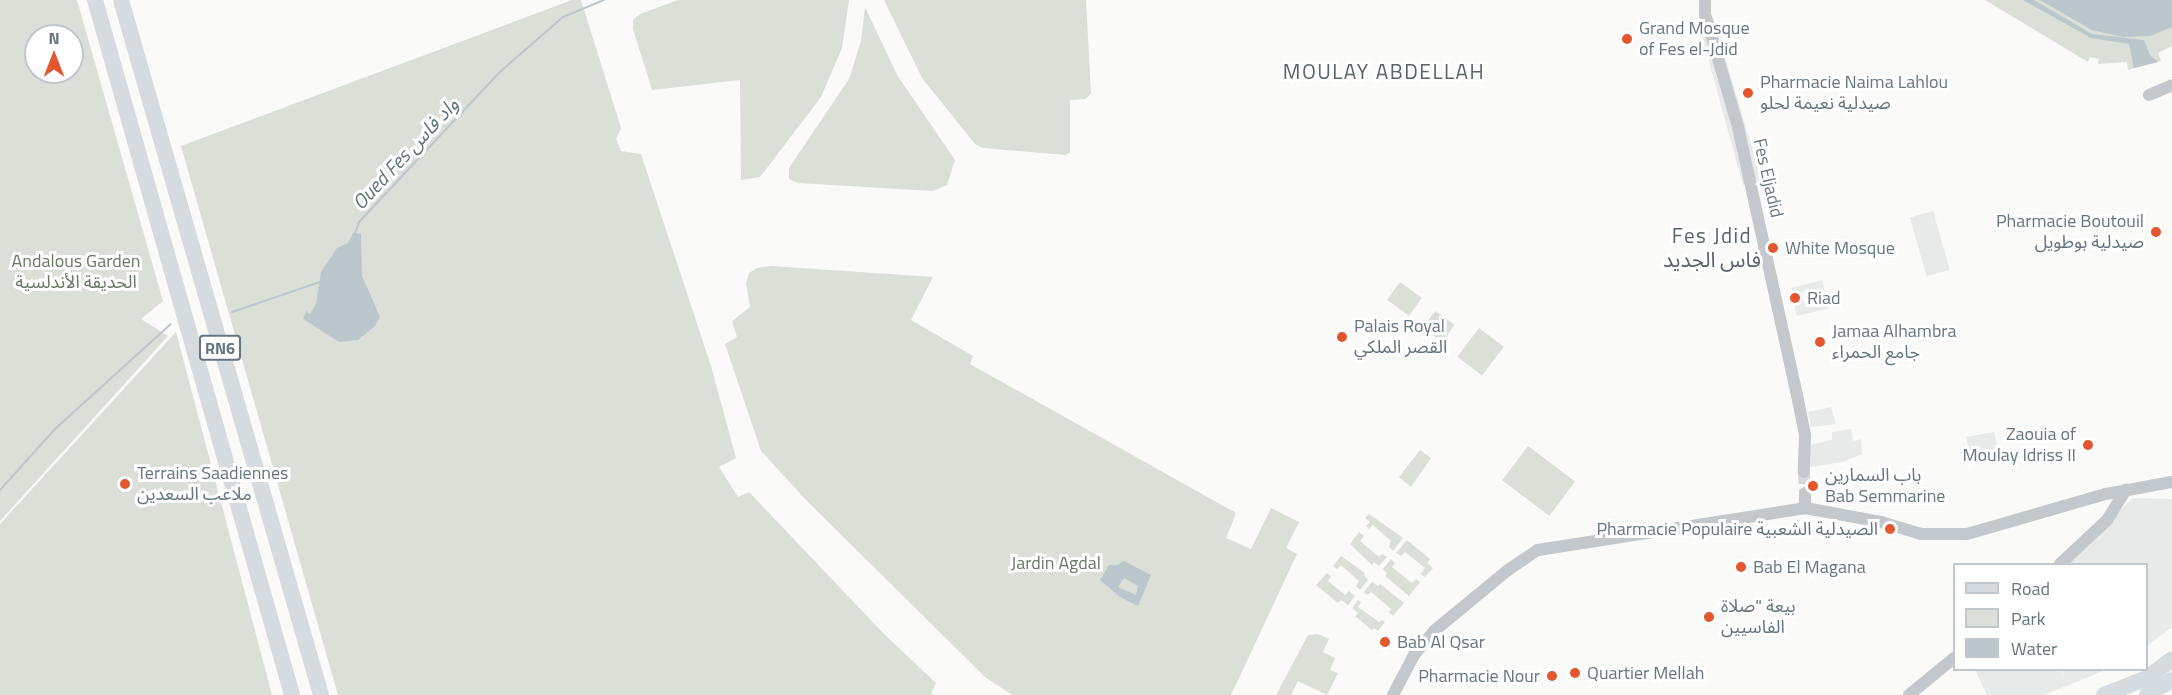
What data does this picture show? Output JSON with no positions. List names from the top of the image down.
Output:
{
  "streets": {
    "main road": ["RN6"],
    "street": ["Fes Eljadid"]
  },
  "districts": ["MOULAY ABDELLAH", "Fes Jdid فاس الجديد"],
  "water": ["Oued Fes واد فاس"],
  "parks": ["Andalous Garden الحديقة الأندلسية", "Jardin Agdal"],
  "places": [
    "Grand Mosque of Fes el-Jdid",
    "Pharmacie Naima Lahlou صيدلية نعيمة لحلو",
    "Pharmacie Boutouil صيدلية بوطويل",
    "White Mosque",
    "Riad",
    "Palais Royal القصر الملكي",
    "Jamaa Alhambra جامع الحمراء",
    "Zaouia of Moulay Idriss II",
    "Terrains Saadiennes ملاعب السعدين",
    "باب السمارين Bab Semmarine",
    "Pharmacie Populaire الصيدلية الشعبية",
    "Bab El Magana",
    "بيعة \"صلاة الفاسيين",
    "Bab Al Qsar",
    "Quartier Mellah",
    "Pharmacie Nour"
  ],
  "legend": ["Road", "Park", "Water"],
  "north": "top"
}
